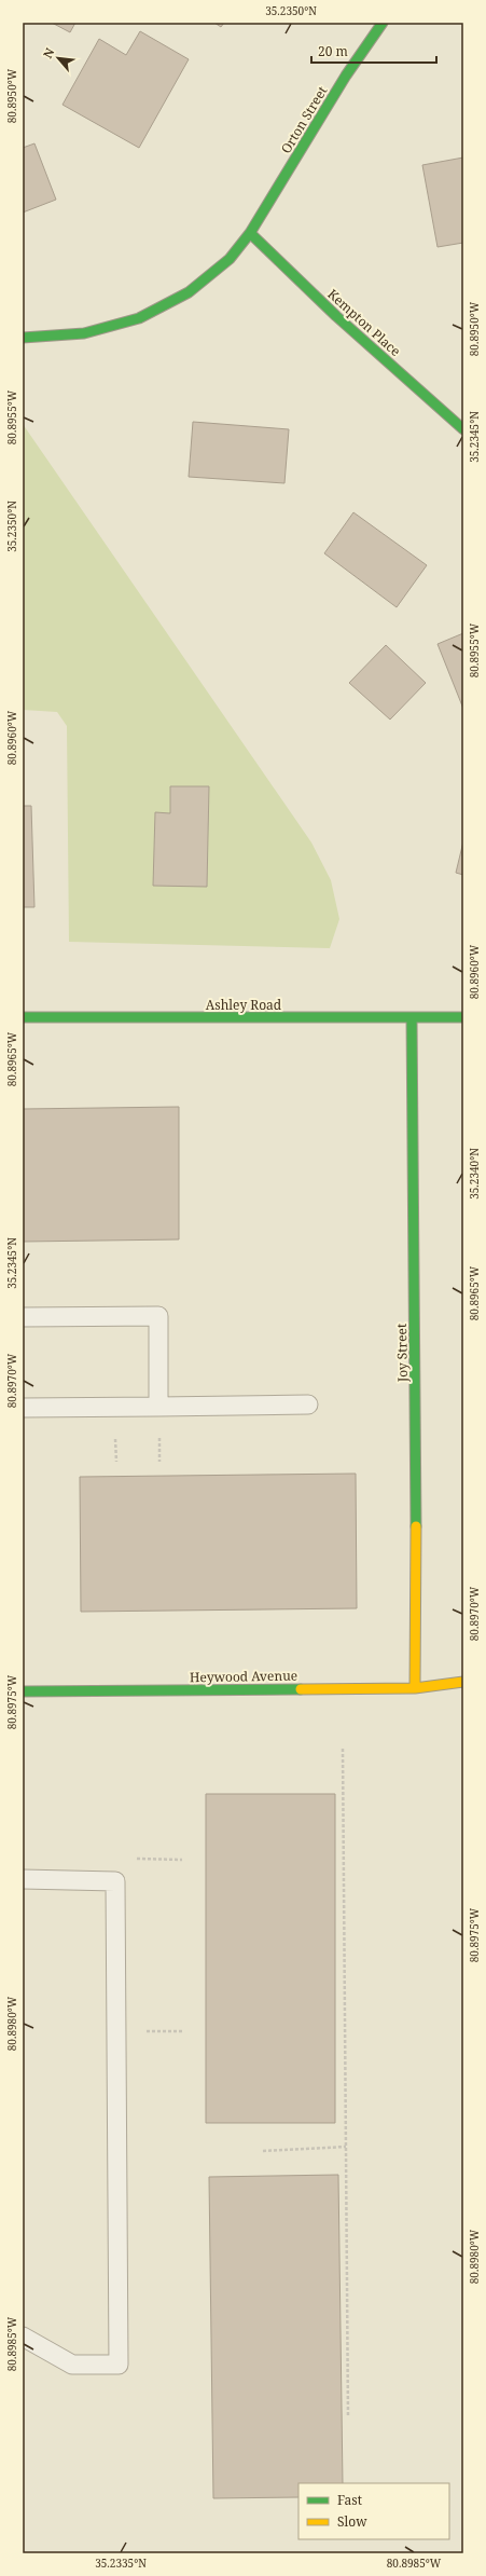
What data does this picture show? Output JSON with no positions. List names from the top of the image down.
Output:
{
  "streets": {
    "street": [
      "Orton Street",
      "Kempton Place",
      "Ashley Road",
      "Joy Street",
      "Heywood Avenue"
    ]
  },
  "crossings": [
    ["Orton Street", "Kempton Place"],
    ["Ashley Road", "Joy Street"],
    ["Joy Street", "Heywood Avenue"]
  ],
  "legend": ["Fast", "Slow"],
  "scale_bar": "20 m",
  "north": "top left",
  "coordinates": [
    "35.2350°N",
    "80.8950°W",
    "80.8955°W",
    "35.2345°N",
    "80.8960°W",
    "80.8965°W",
    "35.2340°N",
    "80.8970°W",
    "80.8975°W",
    "80.8980°W",
    "80.8985°W",
    "35.2335°N"
  ]
}
